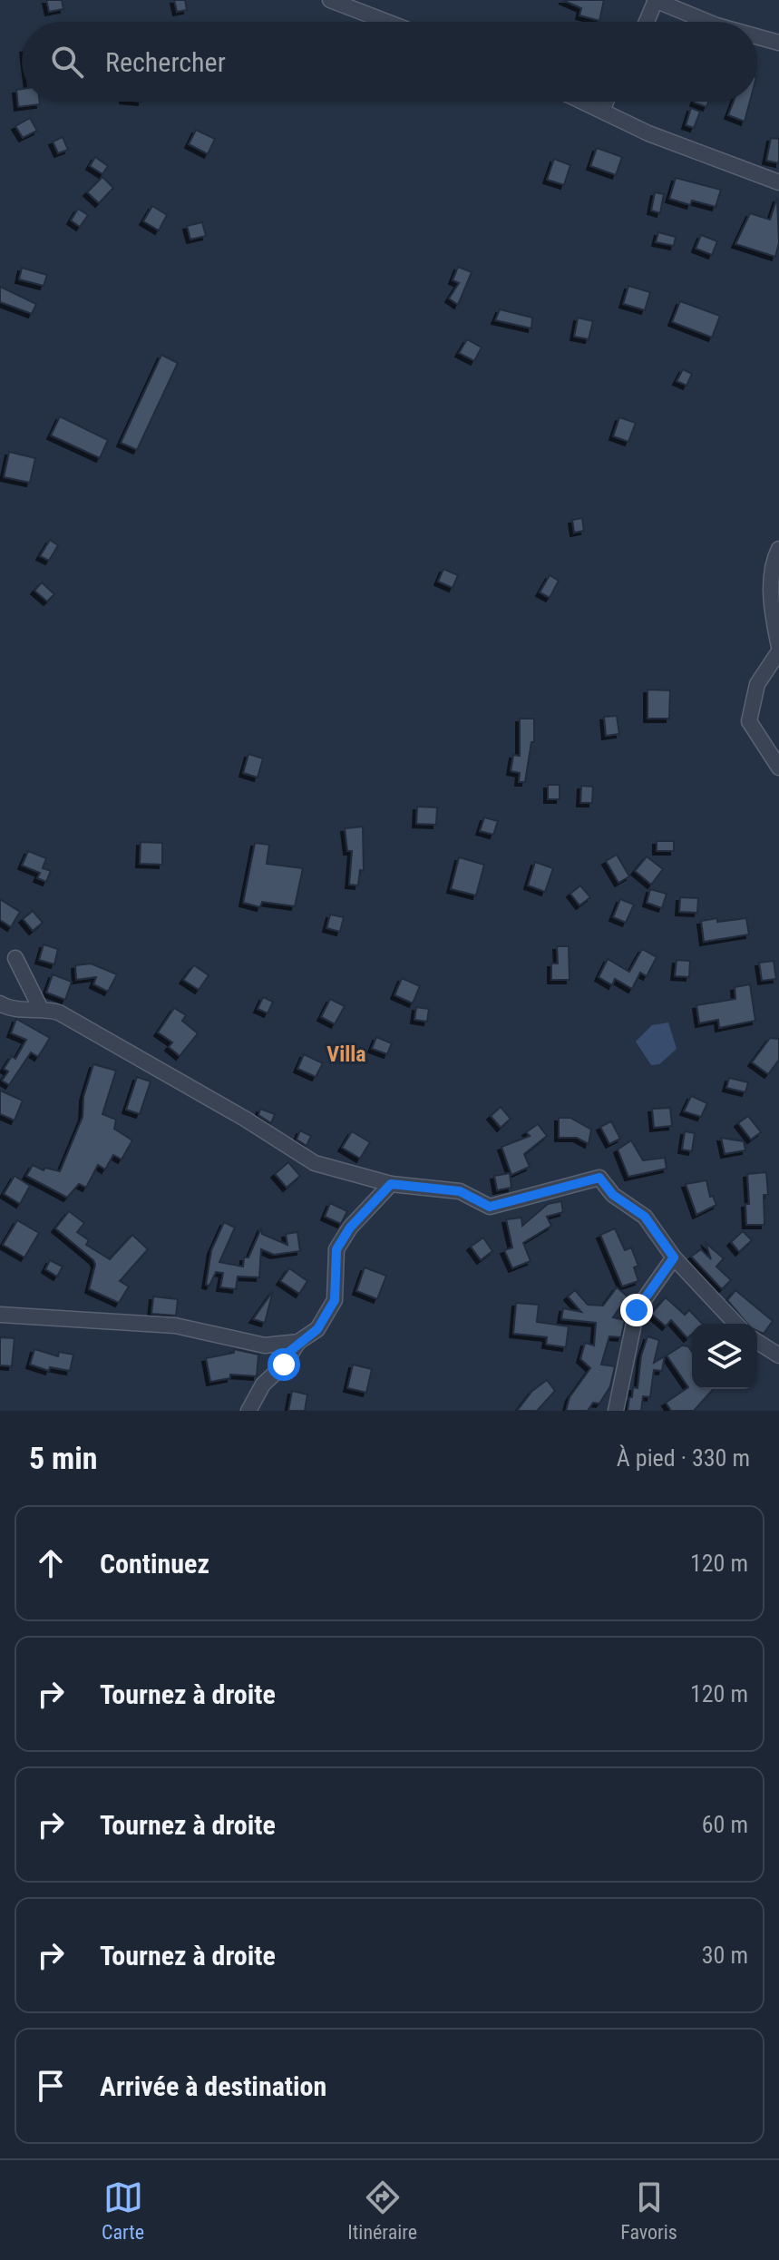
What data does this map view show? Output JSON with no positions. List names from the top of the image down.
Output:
{
  "districts": ["Villa"],
  "page": {
    "search": "Rechercher",
    "heading": ["5 min", "À pied · 330 m"],
    "list": [
      ["Continuez", "120 m"],
      ["Tournez à droite", "120 m"],
      ["Tournez à droite", "60 m"],
      ["Tournez à droite", "30 m"],
      "Arrivée à destination"
    ],
    "nav": ["Carte", "Itinéraire", "Favoris"]
  }
}
